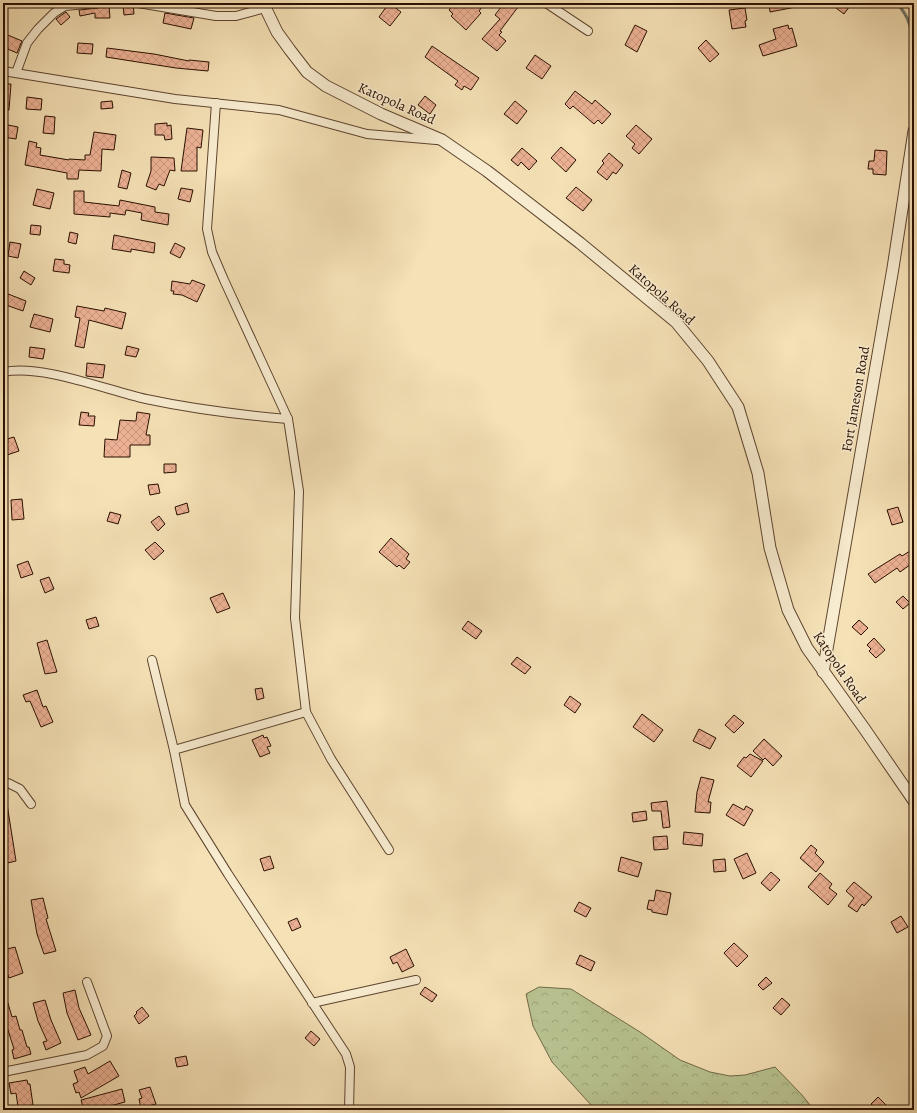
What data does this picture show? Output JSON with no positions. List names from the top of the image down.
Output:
{
  "streets": {
    "street": ["Katopola Road", "Fort Jameson Road"]
  },
  "crossings": [
    ["Katopola Road", "Fort Jameson Road"]
  ]
}
